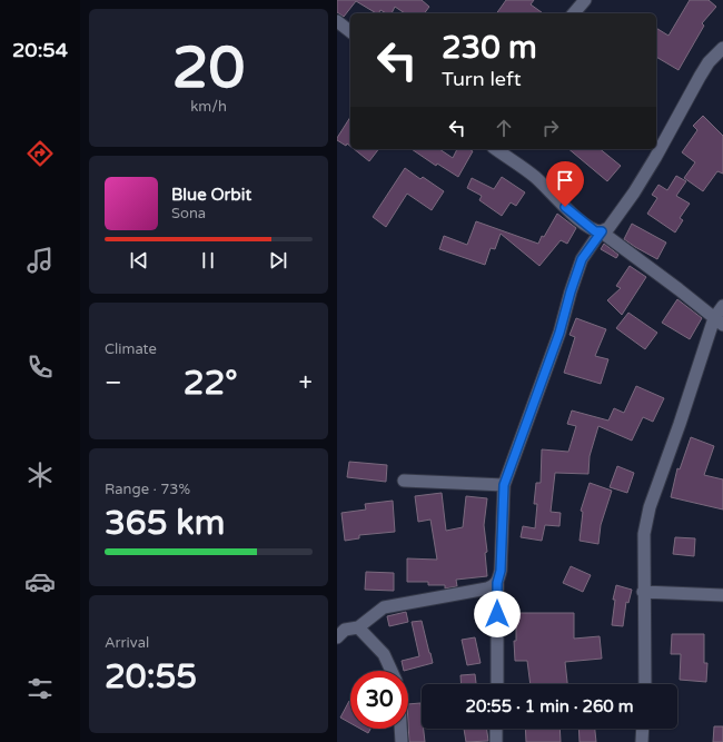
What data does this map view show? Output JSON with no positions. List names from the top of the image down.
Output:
{
  "page": {
    "tabs": "20:54",
    "tile": [
      ["20", "km/h"],
      "Climate",
      ["Range · 73%", "365 km"],
      ["Arrival", "20:55"]
    ],
    "turn": ["230 m", "Turn left"],
    "song": ["Blue Orbit", "Sona"],
    "heat": ["−", "22°", "+"],
    "limit": "30",
    "trip": "20:55 · 1 min · 260 m"
  }
}
